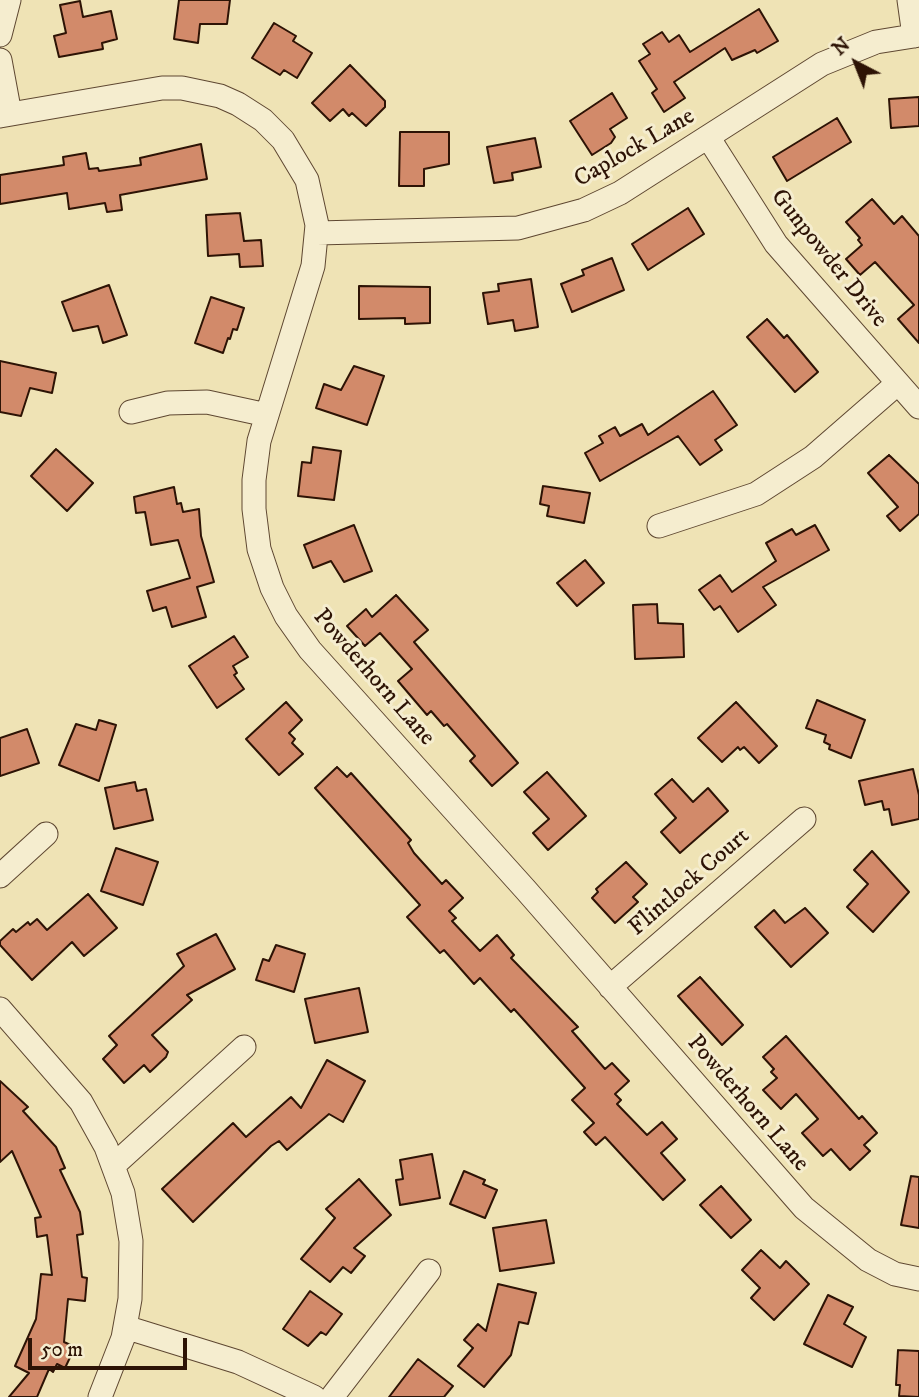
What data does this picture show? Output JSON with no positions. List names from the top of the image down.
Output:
{
  "streets": {
    "street": [
      "Caplock Lane",
      "Gunpowder Drive",
      "Powderhorn Lane",
      "Flintlock Court"
    ]
  },
  "crossings": [
    ["Caplock Lane", "Gunpowder Drive"],
    ["Caplock Lane", "Powderhorn Lane"],
    ["Powderhorn Lane", "Flintlock Court"]
  ],
  "scale_bar": "50 m",
  "north": "top left"
}
